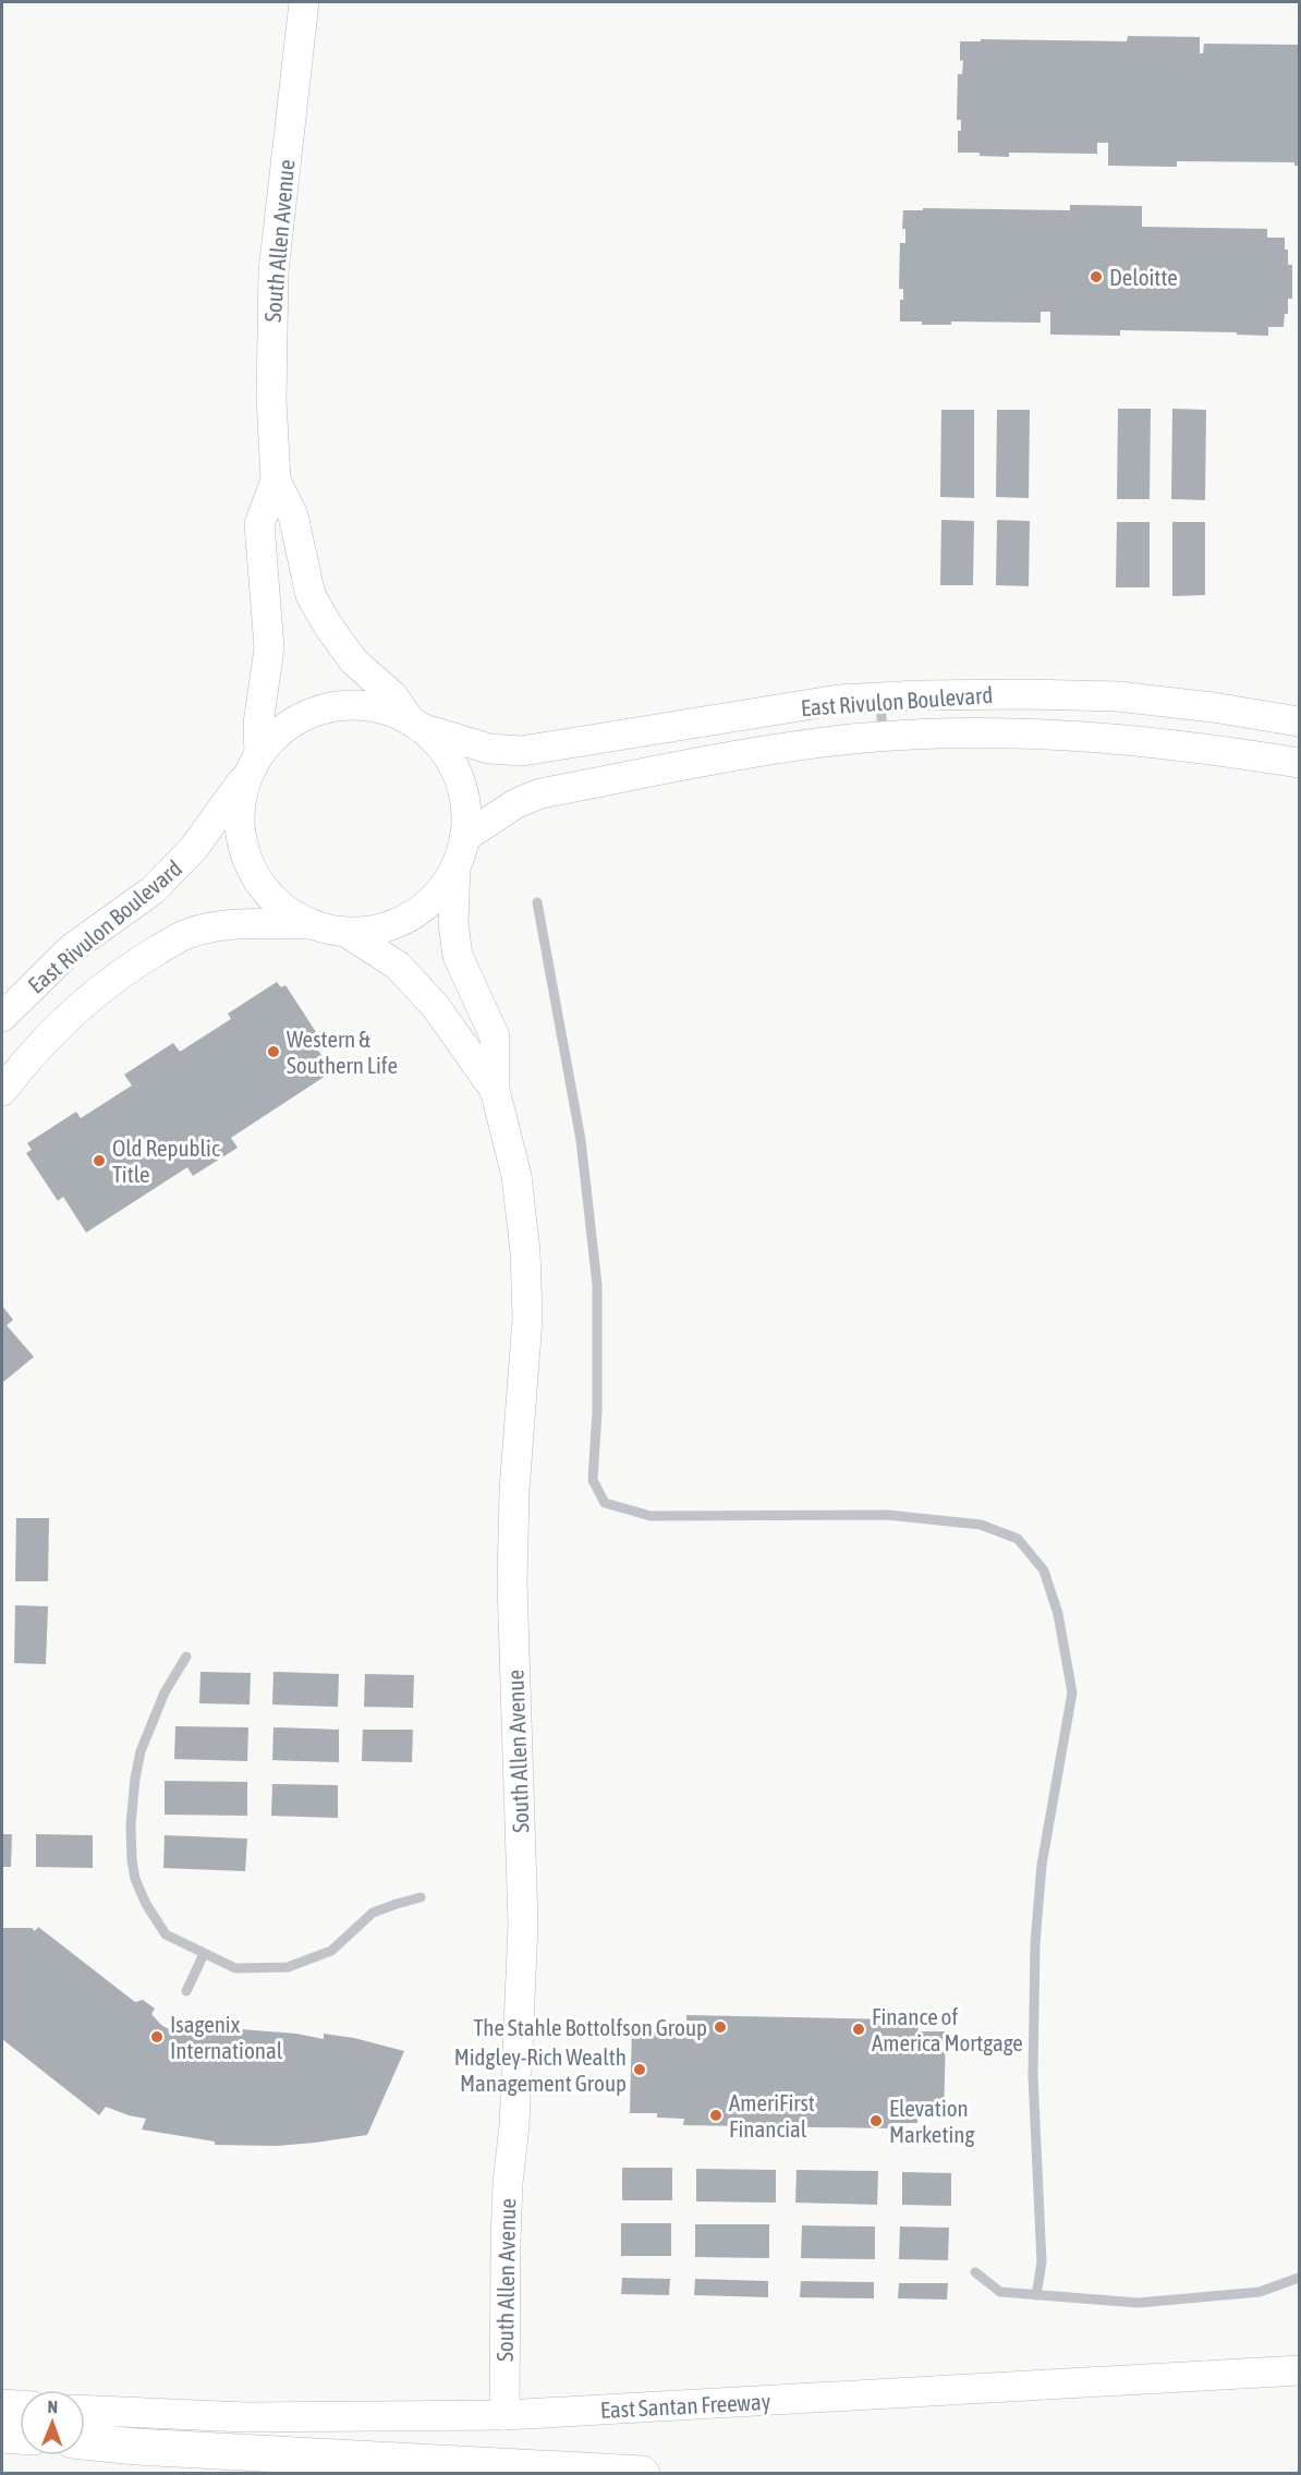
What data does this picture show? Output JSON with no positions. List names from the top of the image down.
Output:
{
  "streets": {
    "street": ["South Allen Avenue", "East Rivulon Boulevard", "East Santan Freeway"]
  },
  "crossings": [
    ["South Allen Avenue", "East Rivulon Boulevard"],
    ["South Allen Avenue", "East Santan Freeway"]
  ],
  "places": [
    "Deloitte",
    "Western & Southern Life",
    "Old Republic Title",
    "The Stahle Bottolfson Group",
    "Finance of America Mortgage",
    "Isagenix International",
    "Midgley-Rich Wealth Management Group",
    "AmeriFirst Financial",
    "Elevation Marketing"
  ],
  "north": "top"
}
